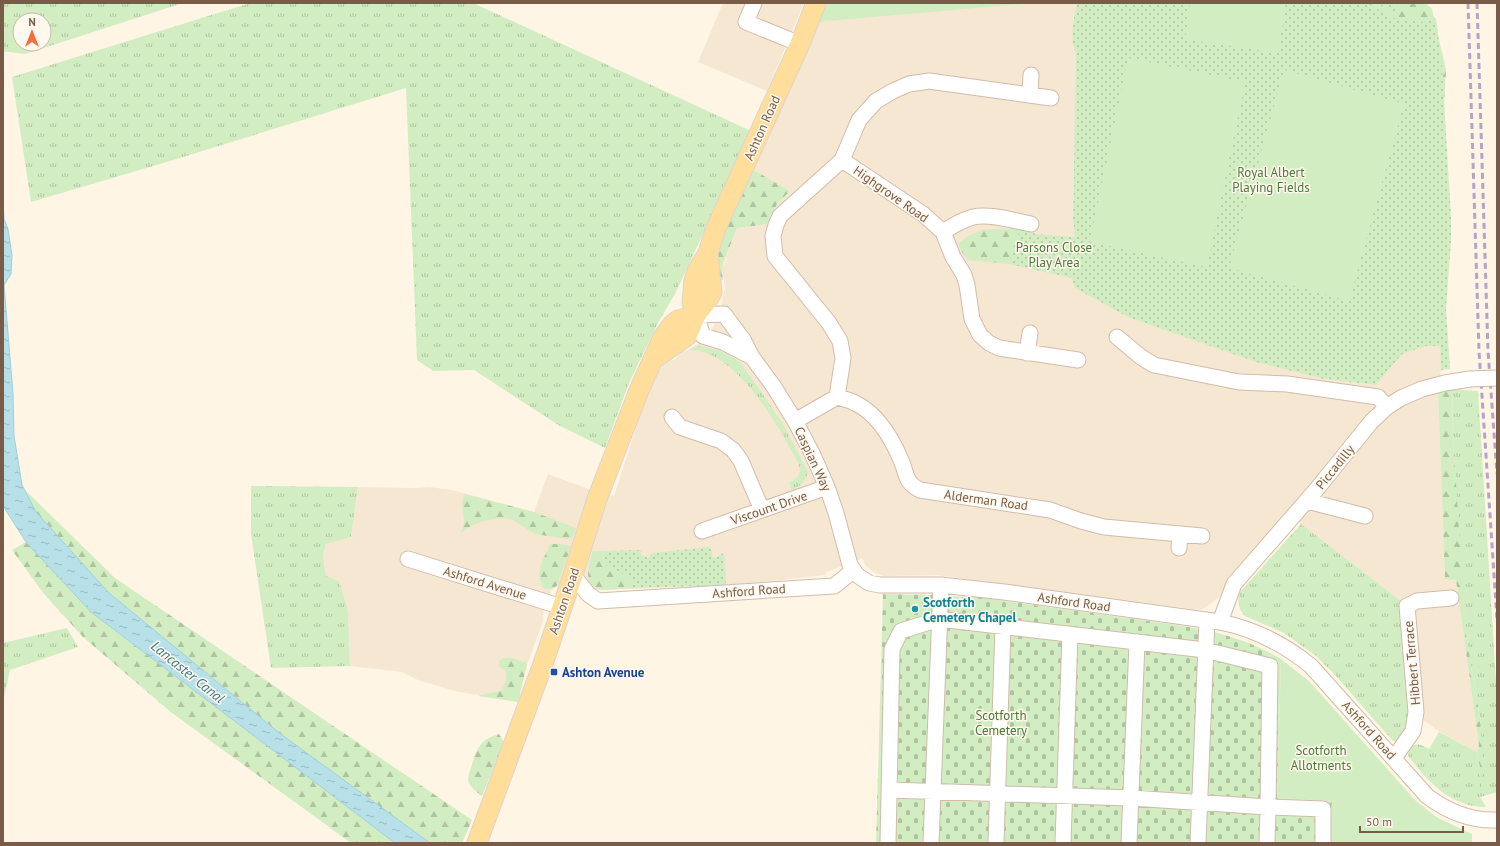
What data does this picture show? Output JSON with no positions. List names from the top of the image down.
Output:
{
  "streets": {
    "main road": ["Ashton Road"],
    "street": [
      "Highgrove Road",
      "Caspian Way",
      "Piccadilly",
      "Alderman Road",
      "Viscount Drive",
      "Ashford Avenue",
      "Ashford Road",
      "Hibbert Terrace"
    ]
  },
  "crossings": [
    ["Ashton Road", "Caspian Way"],
    ["Ashton Road", "Ashford Avenue"],
    ["Ashton Road", "Ashford Road"],
    ["Caspian Way", "Viscount Drive"],
    ["Caspian Way", "Ashford Road"],
    ["Piccadilly", "Ashford Road"],
    ["Ashford Road", "Hibbert Terrace"]
  ],
  "water": ["Lancaster Canal"],
  "parks": [
    "Royal Albert Playing Fields",
    "Parsons Close Play Area",
    "Scotforth Cemetery",
    "Scotforth Allotments"
  ],
  "places": {
    "other": ["Scotforth Cemetery Chapel"],
    "transit": ["Ashton Avenue"]
  },
  "scale_bar": "50 m",
  "north": "top"
}
